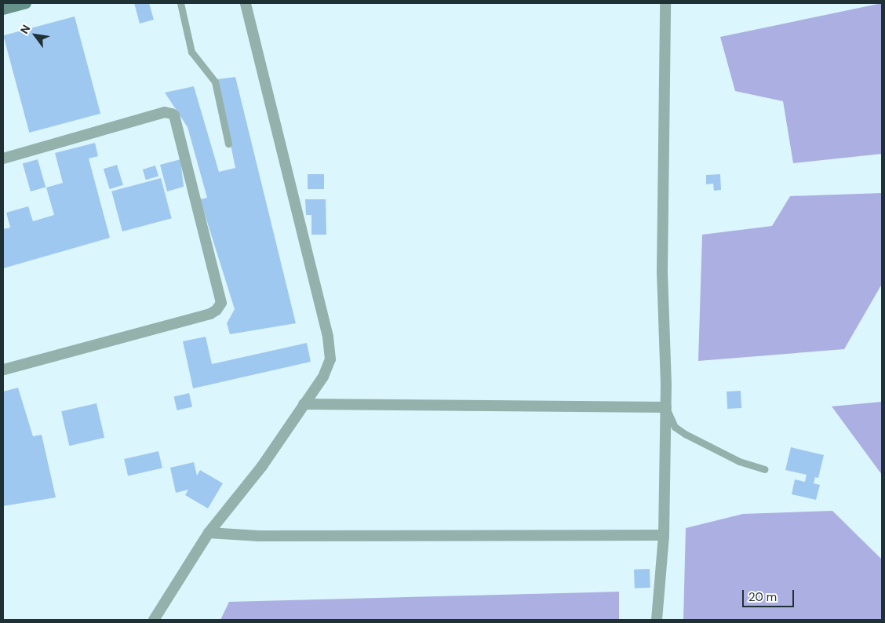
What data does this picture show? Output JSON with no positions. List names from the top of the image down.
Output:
{
  "scale_bar": "20 m",
  "north": "top left"
}
